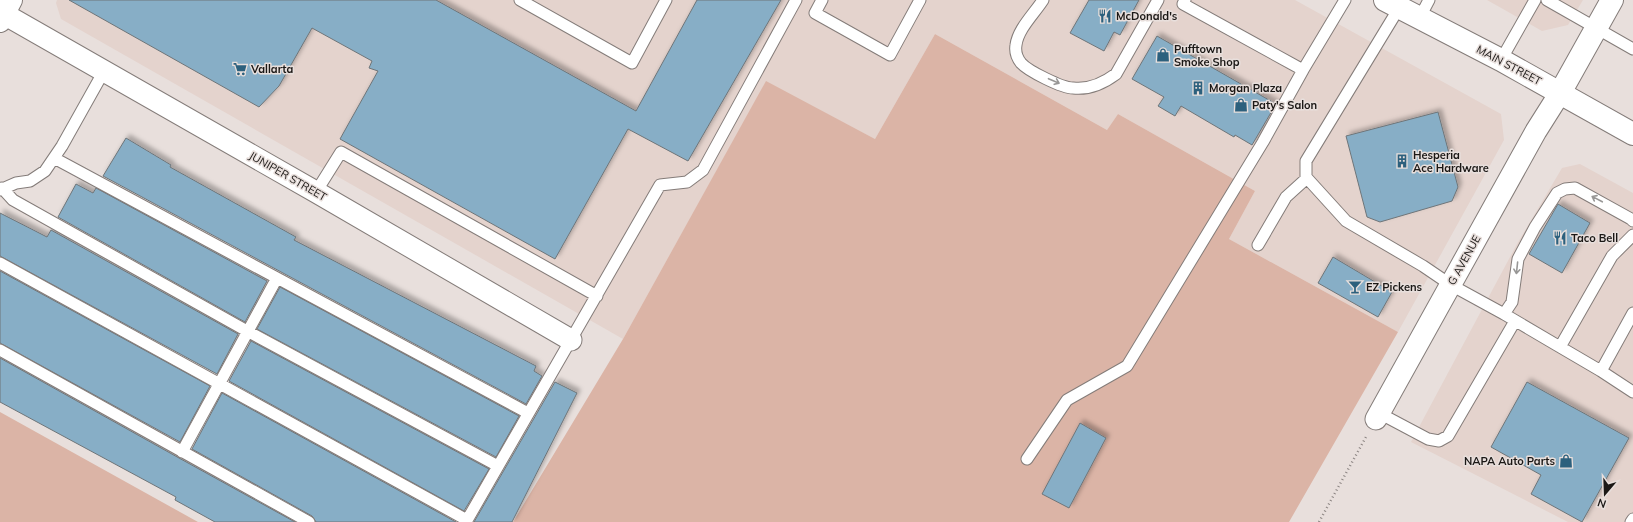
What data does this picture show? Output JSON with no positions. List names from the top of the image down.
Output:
{
  "streets": {
    "main road": ["MAIN STREET", "G AVENUE"],
    "street": ["JUNIPER STREET"]
  },
  "crossings": [
    ["MAIN STREET", "G AVENUE"]
  ],
  "places": {
    "restaurant": ["McDonald's", "Taco Bell"],
    "shop": ["Pufftown Smoke Shop", "Paty's Salon", "NAPA Auto Parts"],
    "supermarket": ["Vallarta"],
    "building": ["Morgan Plaza", "Hesperia Ace Hardware"],
    "bar": ["EZ Pickens"]
  },
  "north": "bottom"
}
